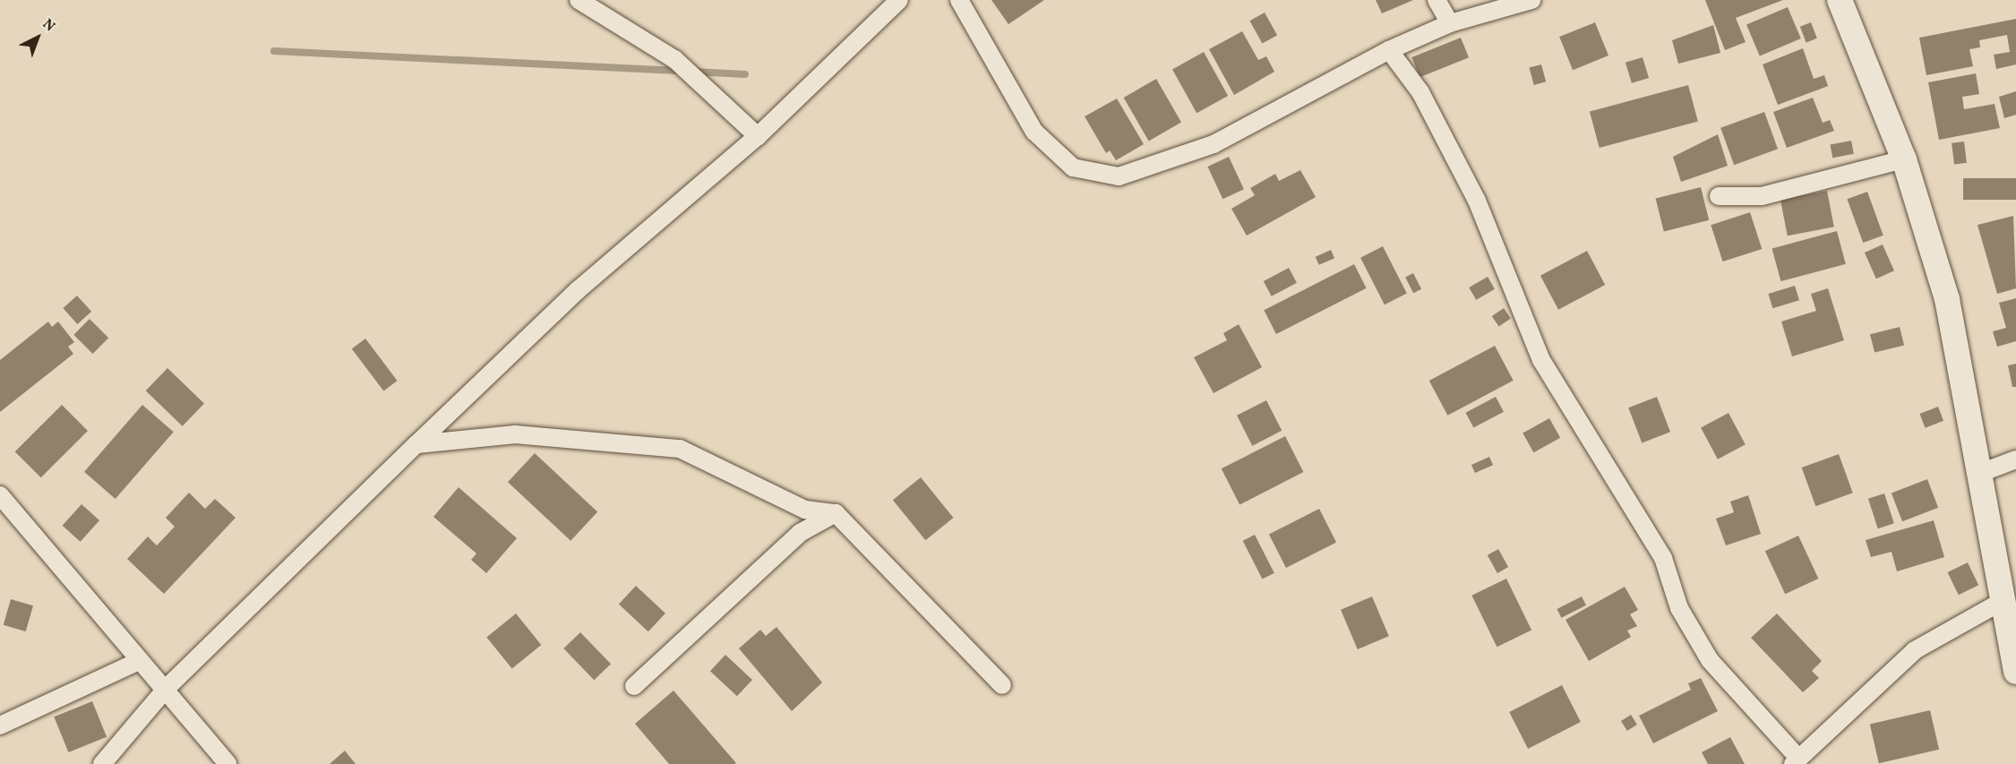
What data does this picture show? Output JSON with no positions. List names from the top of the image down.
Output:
{
  "north": "top right"
}
